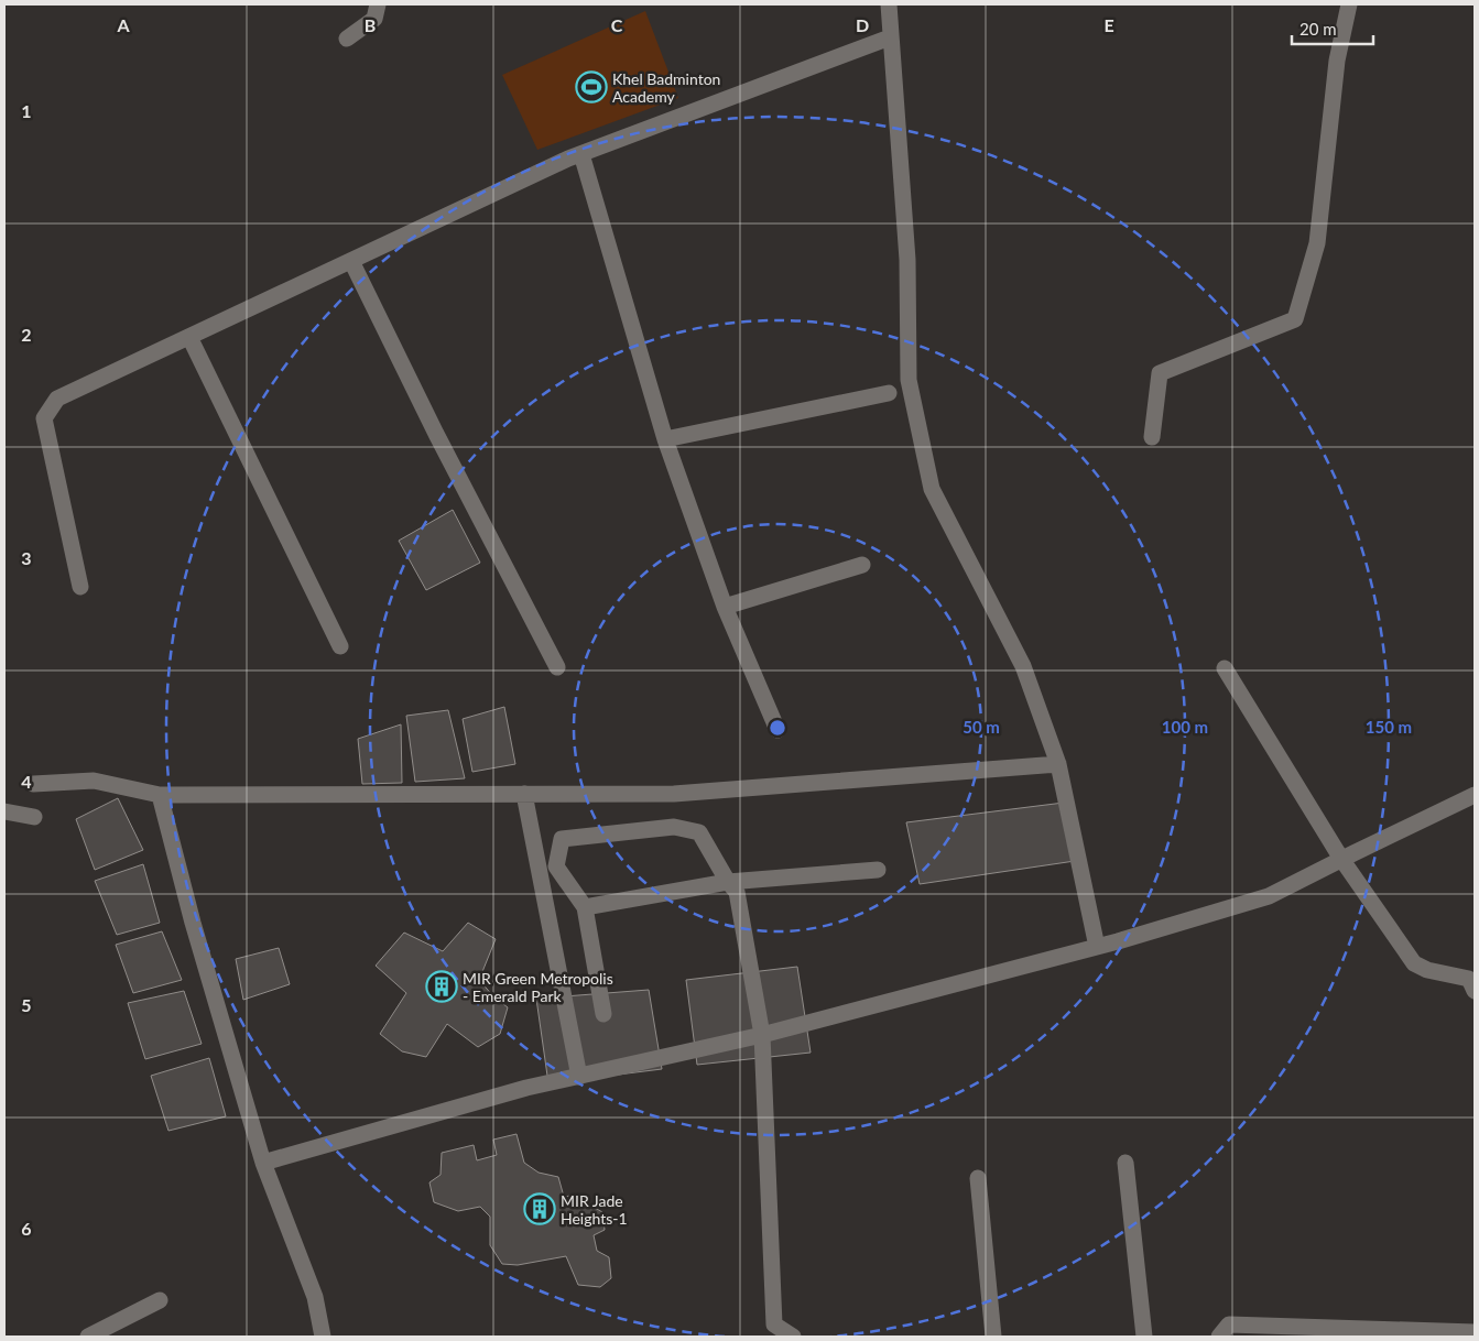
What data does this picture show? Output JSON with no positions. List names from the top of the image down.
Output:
{
  "places": {
    "sports": ["Khel Badminton Academy"],
    "building": ["MIR Green Metropolis - Emerald Park", "MIR Jade Heights-1"]
  },
  "scale_bar": "20 m",
  "grid": {
    "columns": [
      "A",
      "B",
      "C",
      "D",
      "E"
    ],
    "rows": [
      "1",
      "2",
      "3",
      "4",
      "5",
      "6"
    ]
  },
  "rings": ["50 m", "100 m", "150 m"]
}
